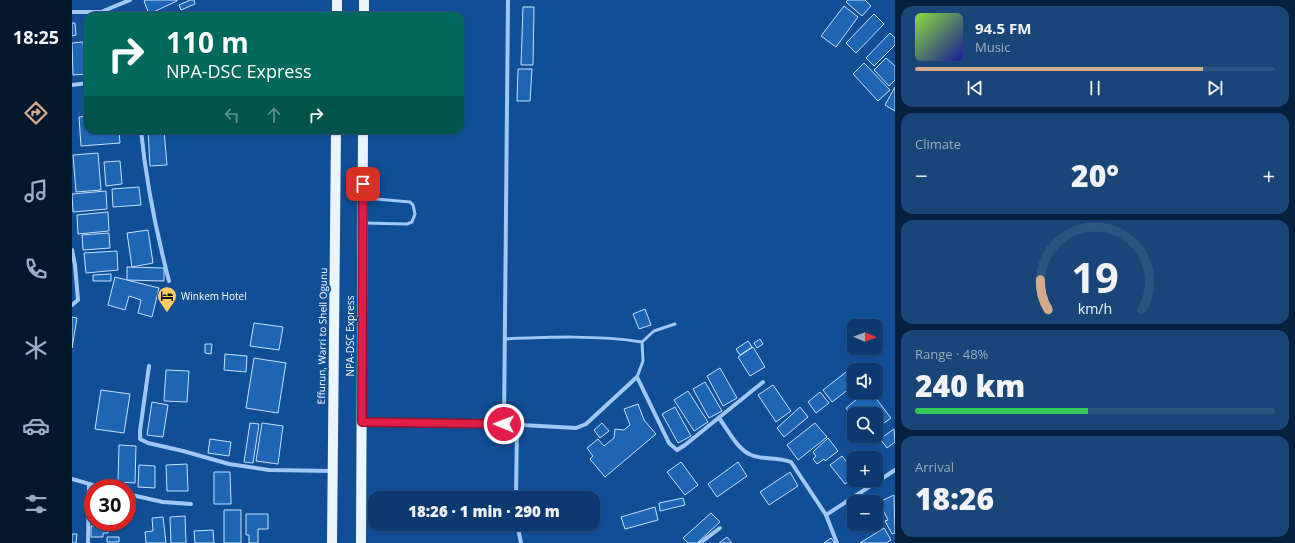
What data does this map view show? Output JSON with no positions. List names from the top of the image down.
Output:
{
  "streets": {
    "main road": ["Effurun, Warri to Shell Ogunu", "NPA-DSC Express"]
  },
  "places": {
    "hotel": ["Winkem Hotel"]
  },
  "north": "right",
  "page": {
    "tabs": "18:25",
    "turn": ["110 m", "NPA-DSC Express"],
    "song": ["94.5 FM", "Music"],
    "tile": [
      "Climate",
      ["Range · 48%", "240 km"],
      ["Arrival", "18:26"]
    ],
    "heat": ["−", "20°", "+"],
    "map_buttons": ["+", "−"],
    "limit": "30",
    "trip": "18:26 · 1 min · 290 m",
    "gauge": ["19", "km/h"]
  }
}
